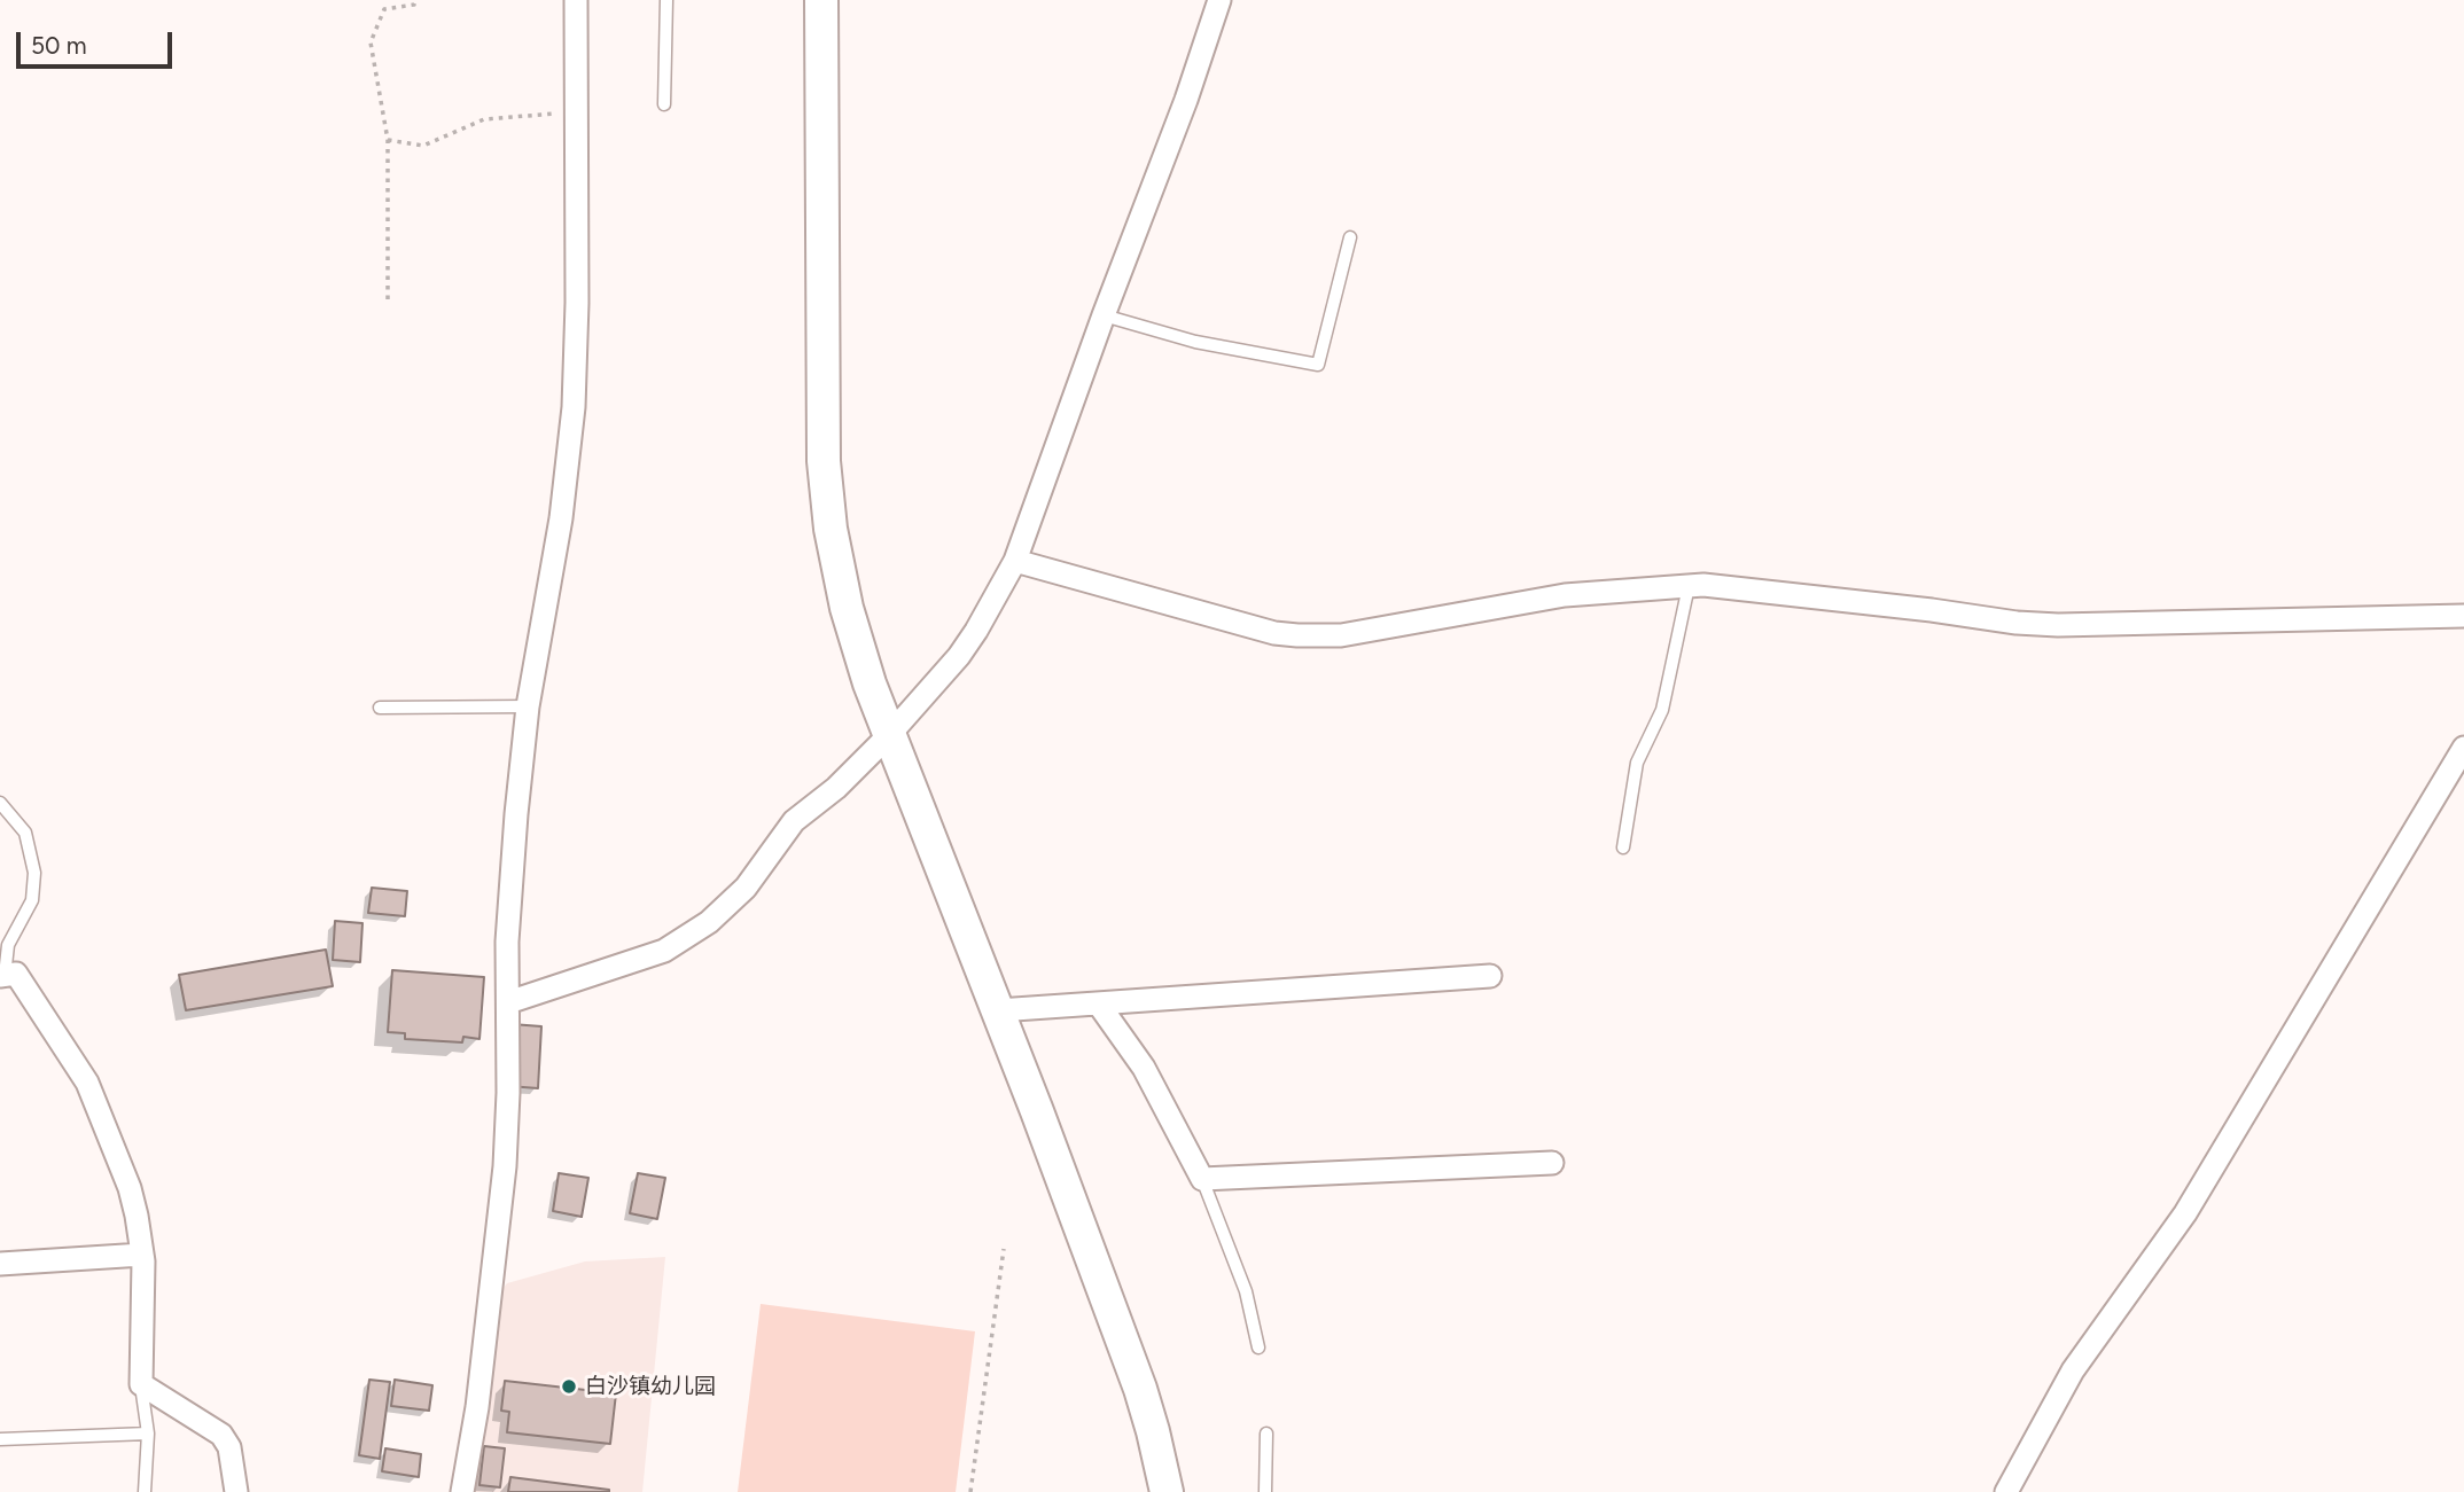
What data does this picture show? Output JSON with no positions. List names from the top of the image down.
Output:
{
  "places": ["白沙镇幼儿园"],
  "scale_bar": "50 m"
}
